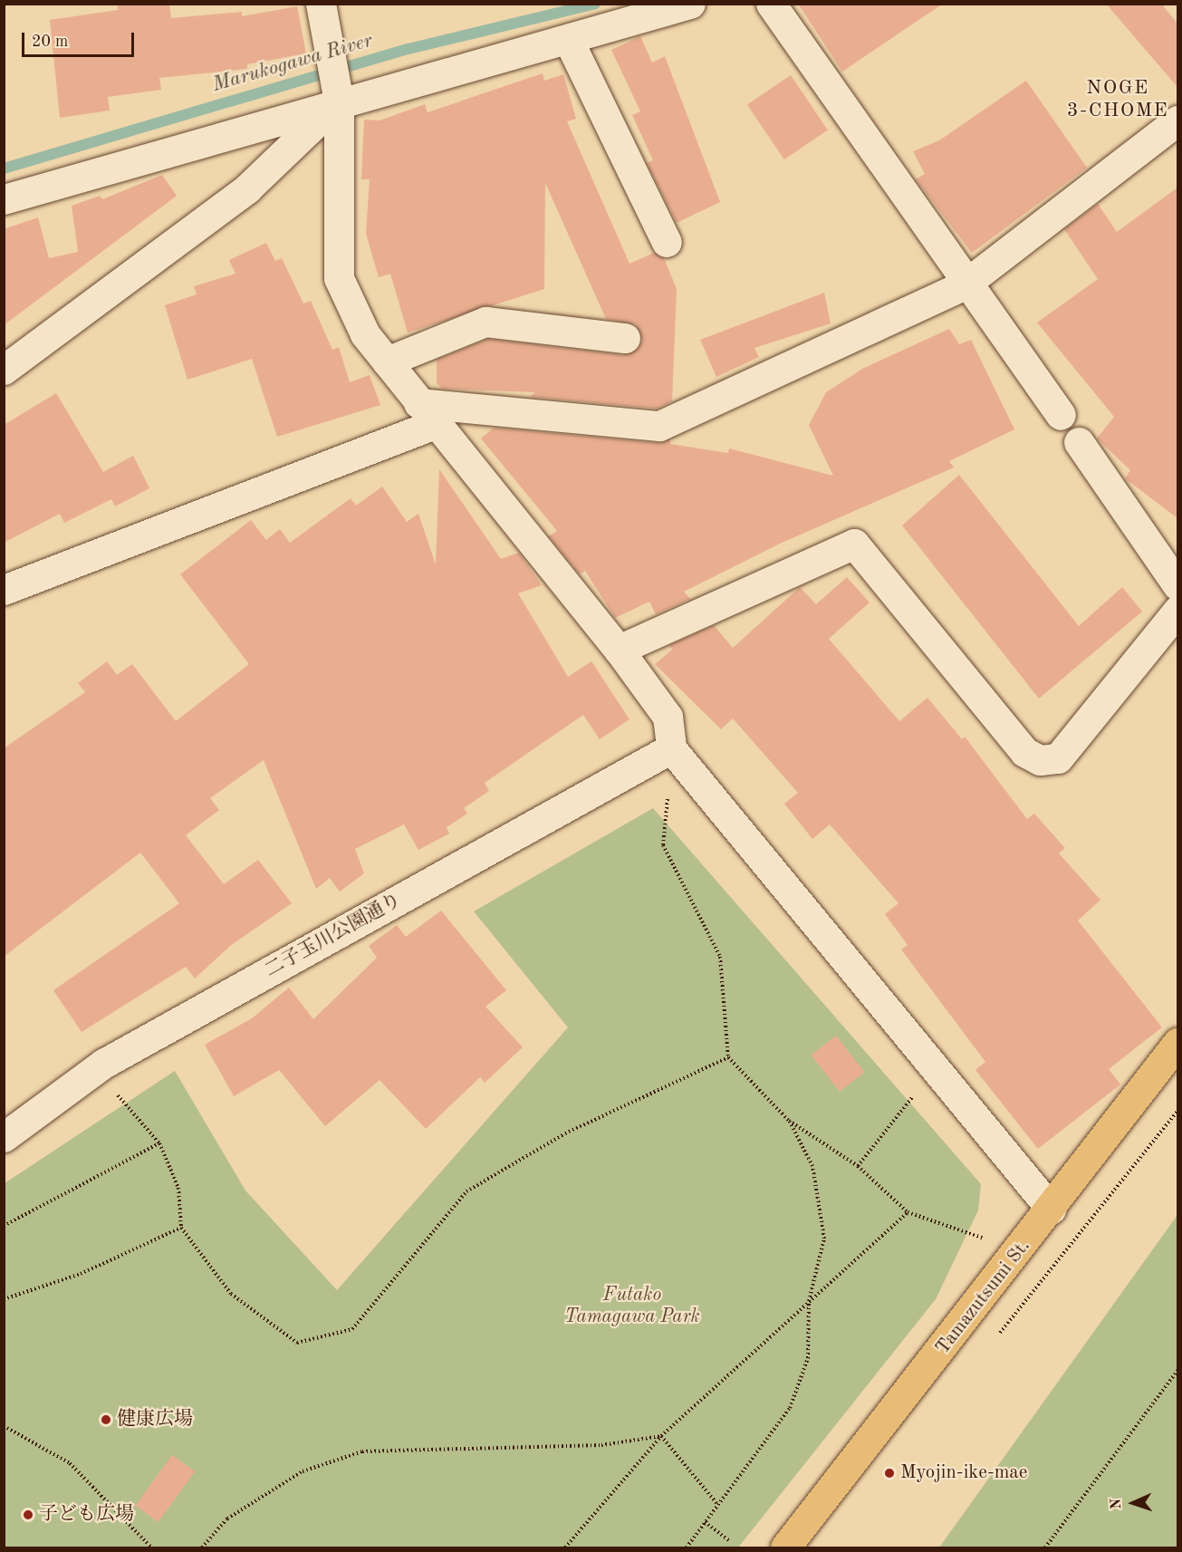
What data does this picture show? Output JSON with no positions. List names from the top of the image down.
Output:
{
  "streets": {
    "main road": ["Tamazutsumi St."],
    "street": ["二子玉川公園通り"]
  },
  "districts": ["NOGE 3-CHOME"],
  "water": ["Marukogawa River"],
  "parks": ["Futako Tamagawa Park"],
  "places": ["健康広場", "Myojin-ike-mae", "子ども広場"],
  "scale_bar": "20 m",
  "north": "left"
}
